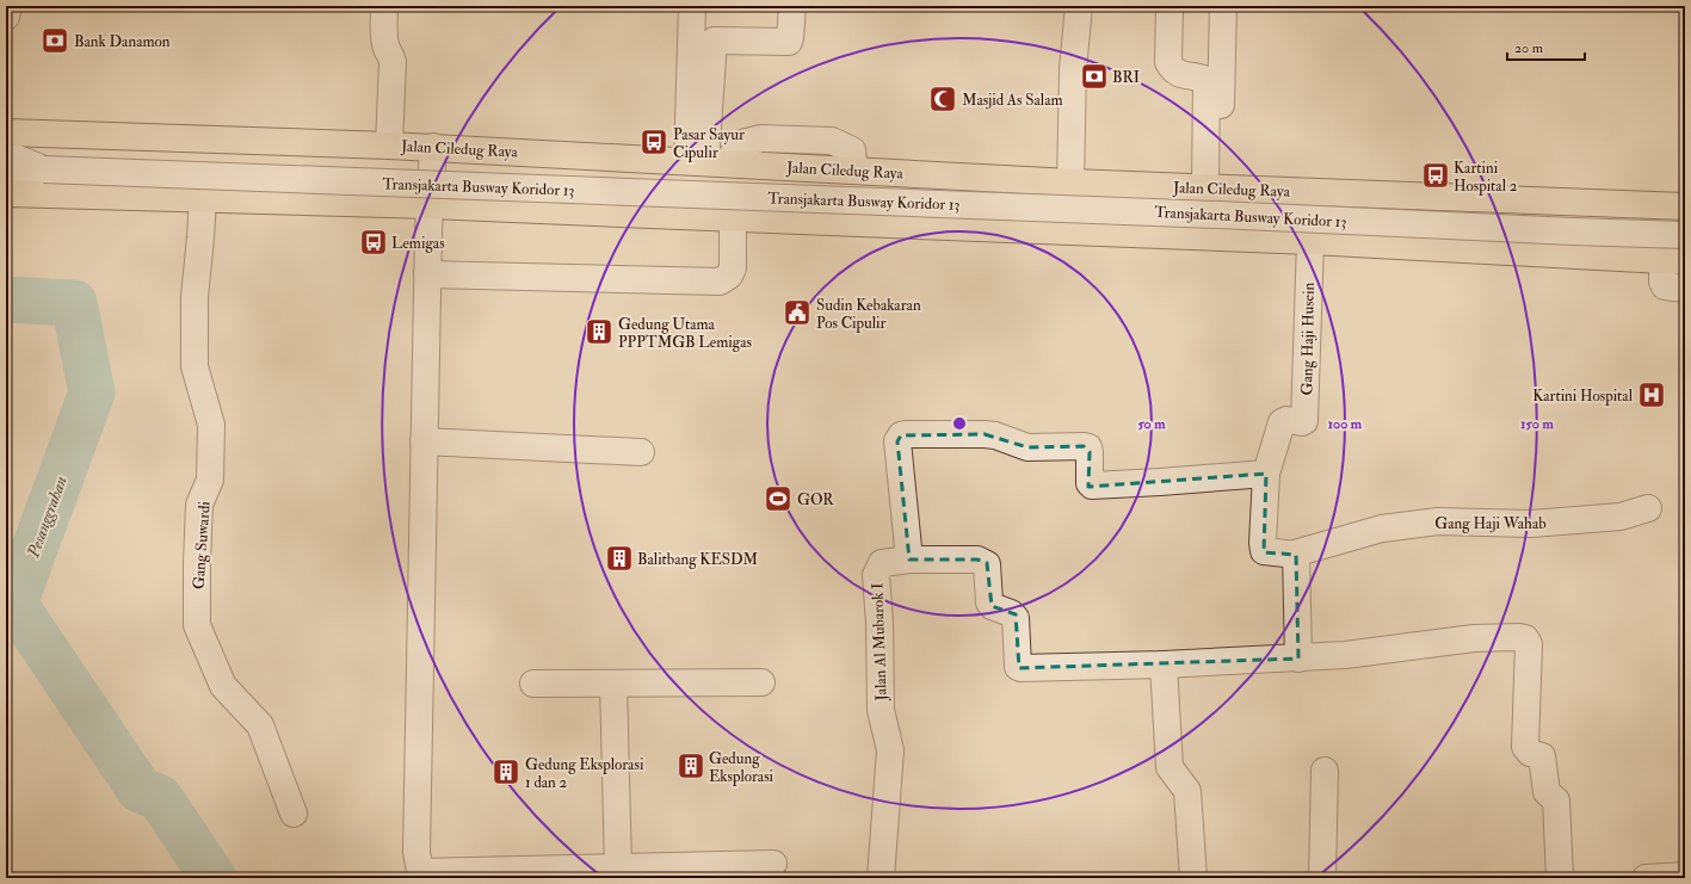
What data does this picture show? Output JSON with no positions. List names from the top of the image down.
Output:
{
  "streets": {
    "main road": ["Jalan Ciledug Raya"],
    "street": [
      "Transjakarta Busway Koridor 13",
      "Gang Haji Husein",
      "Gang Haji Wahab",
      "Gang Suwardi",
      "Jalan Al Mubarok I"
    ]
  },
  "crossings": [
    ["Gang Haji Husein", "Gang Haji Wahab"]
  ],
  "water": ["Pesanggrahan"],
  "places": {
    "bank": ["Bank Danamon", "BRI"],
    "mosque": ["Masjid As Salam"],
    "bus stop": ["Pasar Sayur Cipulir", "Kartini Hospital 2", "Lemigas"],
    "public building": ["Sudin Kebakaran Pos Cipulir"],
    "building": [
      "Gedung Utama PPPTMGB Lemigas",
      "Balitbang KESDM",
      "Gedung Eksplorasi",
      "Gedung Eksplorasi 1 dan 2"
    ],
    "hospital": ["Kartini Hospital"],
    "sports": ["GOR"]
  },
  "scale_bar": "20 m",
  "rings": ["50 m", "100 m", "150 m"]
}
